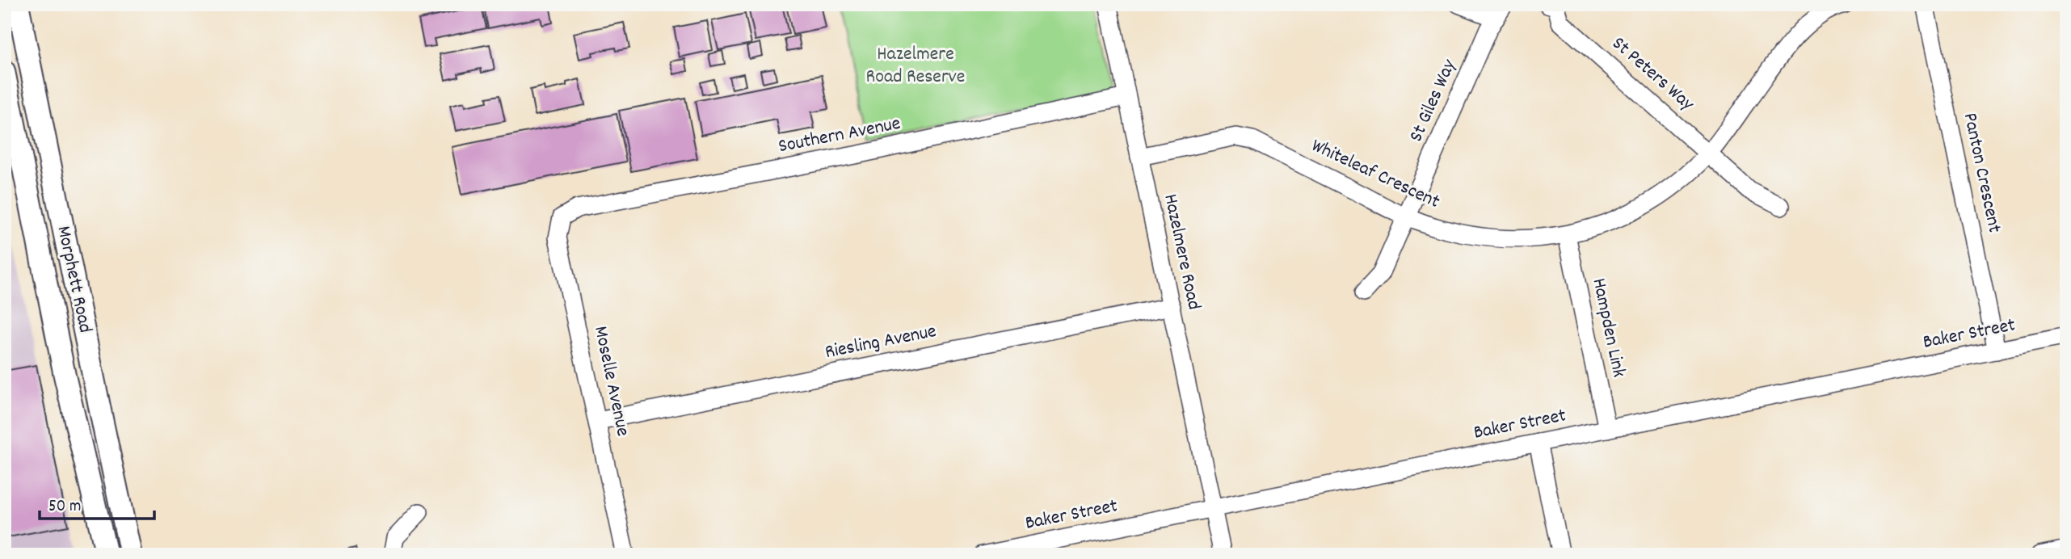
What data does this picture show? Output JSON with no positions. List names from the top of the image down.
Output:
{
  "streets": {
    "main road": ["Morphett Road"],
    "street": [
      "St Peters Way",
      "St Giles Way",
      "Southern Avenue",
      "Panton Crescent",
      "Whiteleaf Crescent",
      "Hazelmere Road",
      "Hampden Link",
      "Baker Street",
      "Riesling Avenue",
      "Moselle Avenue"
    ]
  },
  "crossings": [
    ["St Peters Way", "Whiteleaf Crescent"],
    ["St Giles Way", "Whiteleaf Crescent"],
    ["Southern Avenue", "Hazelmere Road"],
    ["Southern Avenue", "Moselle Avenue"],
    ["Panton Crescent", "Baker Street"],
    ["Whiteleaf Crescent", "Hazelmere Road"],
    ["Whiteleaf Crescent", "Hampden Link"],
    ["Hazelmere Road", "Baker Street"],
    ["Hazelmere Road", "Riesling Avenue"],
    ["Hampden Link", "Baker Street"],
    ["Riesling Avenue", "Moselle Avenue"]
  ],
  "parks": ["Hazelmere Road Reserve"],
  "scale_bar": "50 m"
}
